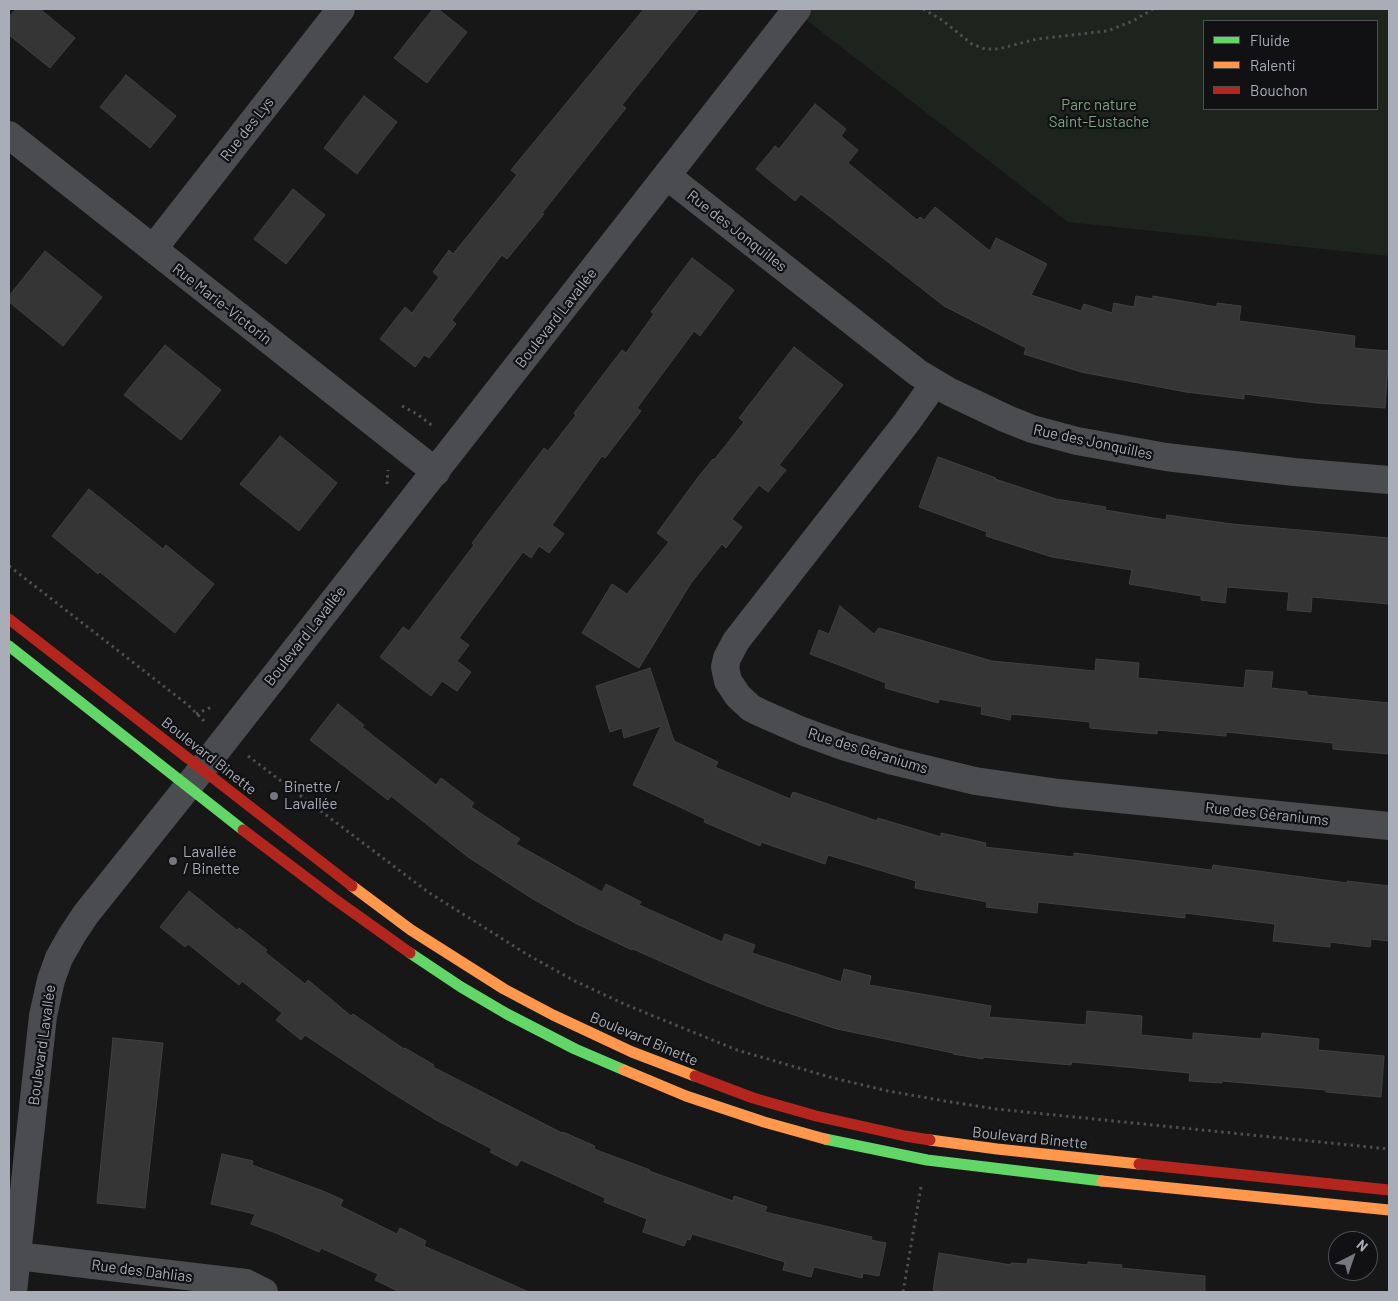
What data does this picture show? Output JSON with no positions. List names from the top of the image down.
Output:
{
  "streets": {
    "street": [
      "Rue des Lys",
      "Rue des Jonquilles",
      "Rue Marie-Victorin",
      "Boulevard Lavallée",
      "Rue des Géraniums",
      "Boulevard Binette",
      "Rue des Dahlias"
    ]
  },
  "crossings": [
    ["Rue des Lys", "Rue Marie-Victorin"],
    ["Rue des Jonquilles", "Boulevard Lavallée"],
    ["Rue des Jonquilles", "Rue des Géraniums"],
    ["Rue Marie-Victorin", "Boulevard Lavallée"],
    ["Boulevard Lavallée", "Boulevard Binette"],
    ["Boulevard Lavallée", "Rue des Dahlias"]
  ],
  "parks": ["Parc nature Saint-Eustache"],
  "places": ["Binette / Lavallée", "Lavallée / Binette"],
  "legend": ["Fluide", "Ralenti", "Bouchon"],
  "north": "top right"
}
